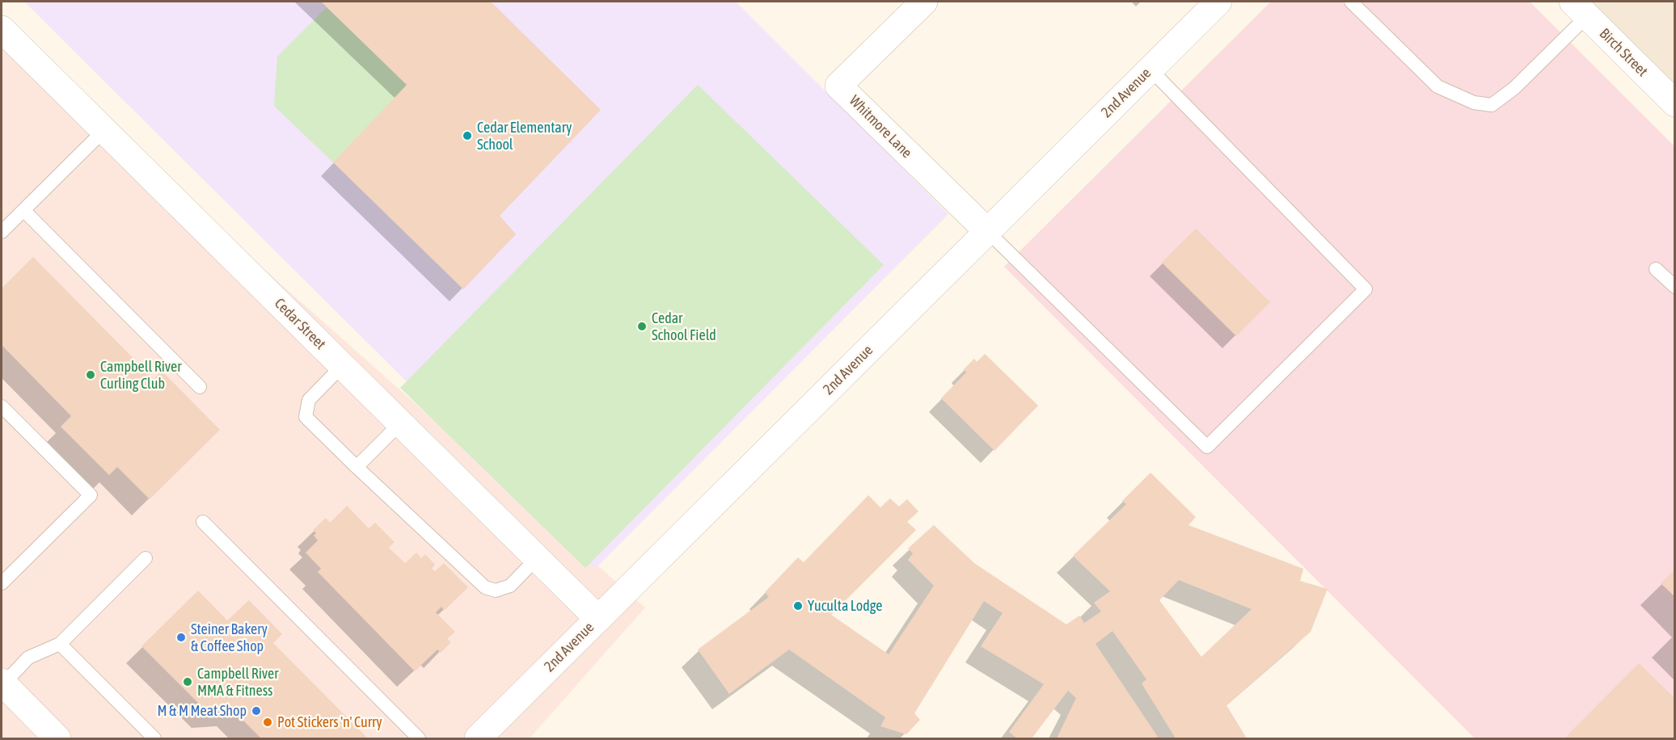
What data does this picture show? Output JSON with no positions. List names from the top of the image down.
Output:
{
  "streets": {
    "street": [
      "Birch Street",
      "2nd Avenue",
      "Whitmore Lane",
      "Cedar Street"
    ]
  },
  "crossings": [
    ["2nd Avenue", "Whitmore Lane"],
    ["2nd Avenue", "Cedar Street"]
  ],
  "places": [
    "Cedar Elementary School",
    "Cedar School Field",
    "Campbell River Curling Club",
    "Yuculta Lodge",
    "Steiner Bakery & Coffee Shop",
    "Campbell River MMA & Fitness",
    "M & M Meat Shop",
    "Pot Stickers 'n' Curry"
  ]
}
